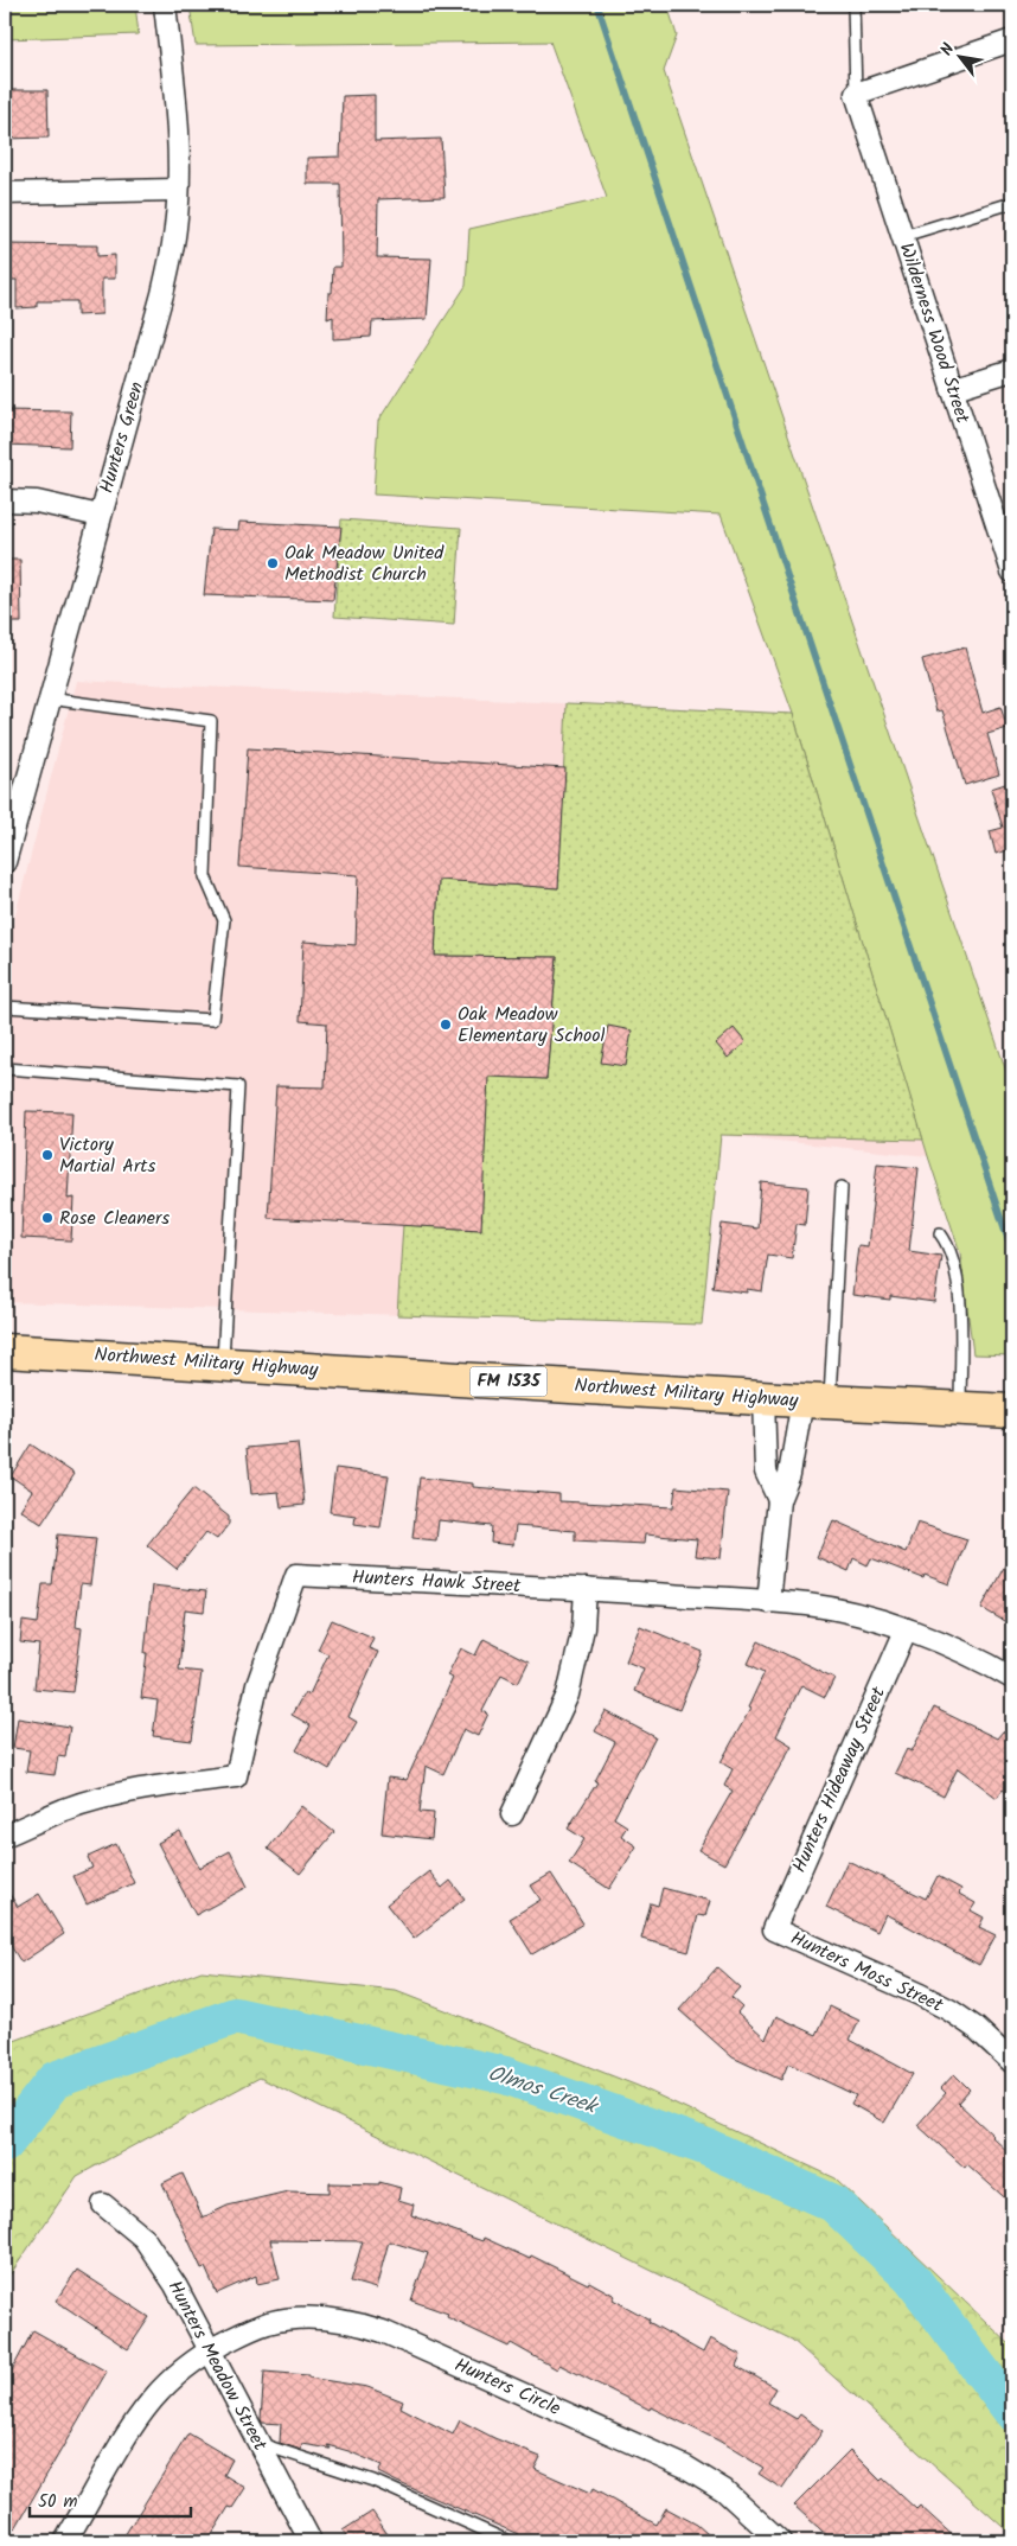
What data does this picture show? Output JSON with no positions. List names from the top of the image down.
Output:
{
  "streets": {
    "main road": ["Northwest Military Highway", "FM 1535"],
    "street": [
      "Wilderness Wood Street",
      "Hunters Green",
      "Hunters Hawk Street",
      "Hunters Hideaway Street",
      "Hunters Moss Street",
      "Hunters Meadow Street",
      "Hunters Circle"
    ]
  },
  "crossings": [
    ["Hunters Hawk Street", "Hunters Hideaway Street"],
    ["Hunters Hideaway Street", "Hunters Moss Street"],
    ["Hunters Meadow Street", "Hunters Circle"]
  ],
  "water": ["Olmos Creek"],
  "places": [
    "Oak Meadow United Methodist Church",
    "Oak Meadow Elementary School",
    "Victory Martial Arts",
    "Rose Cleaners"
  ],
  "scale_bar": "50 m",
  "north": "top left"
}
